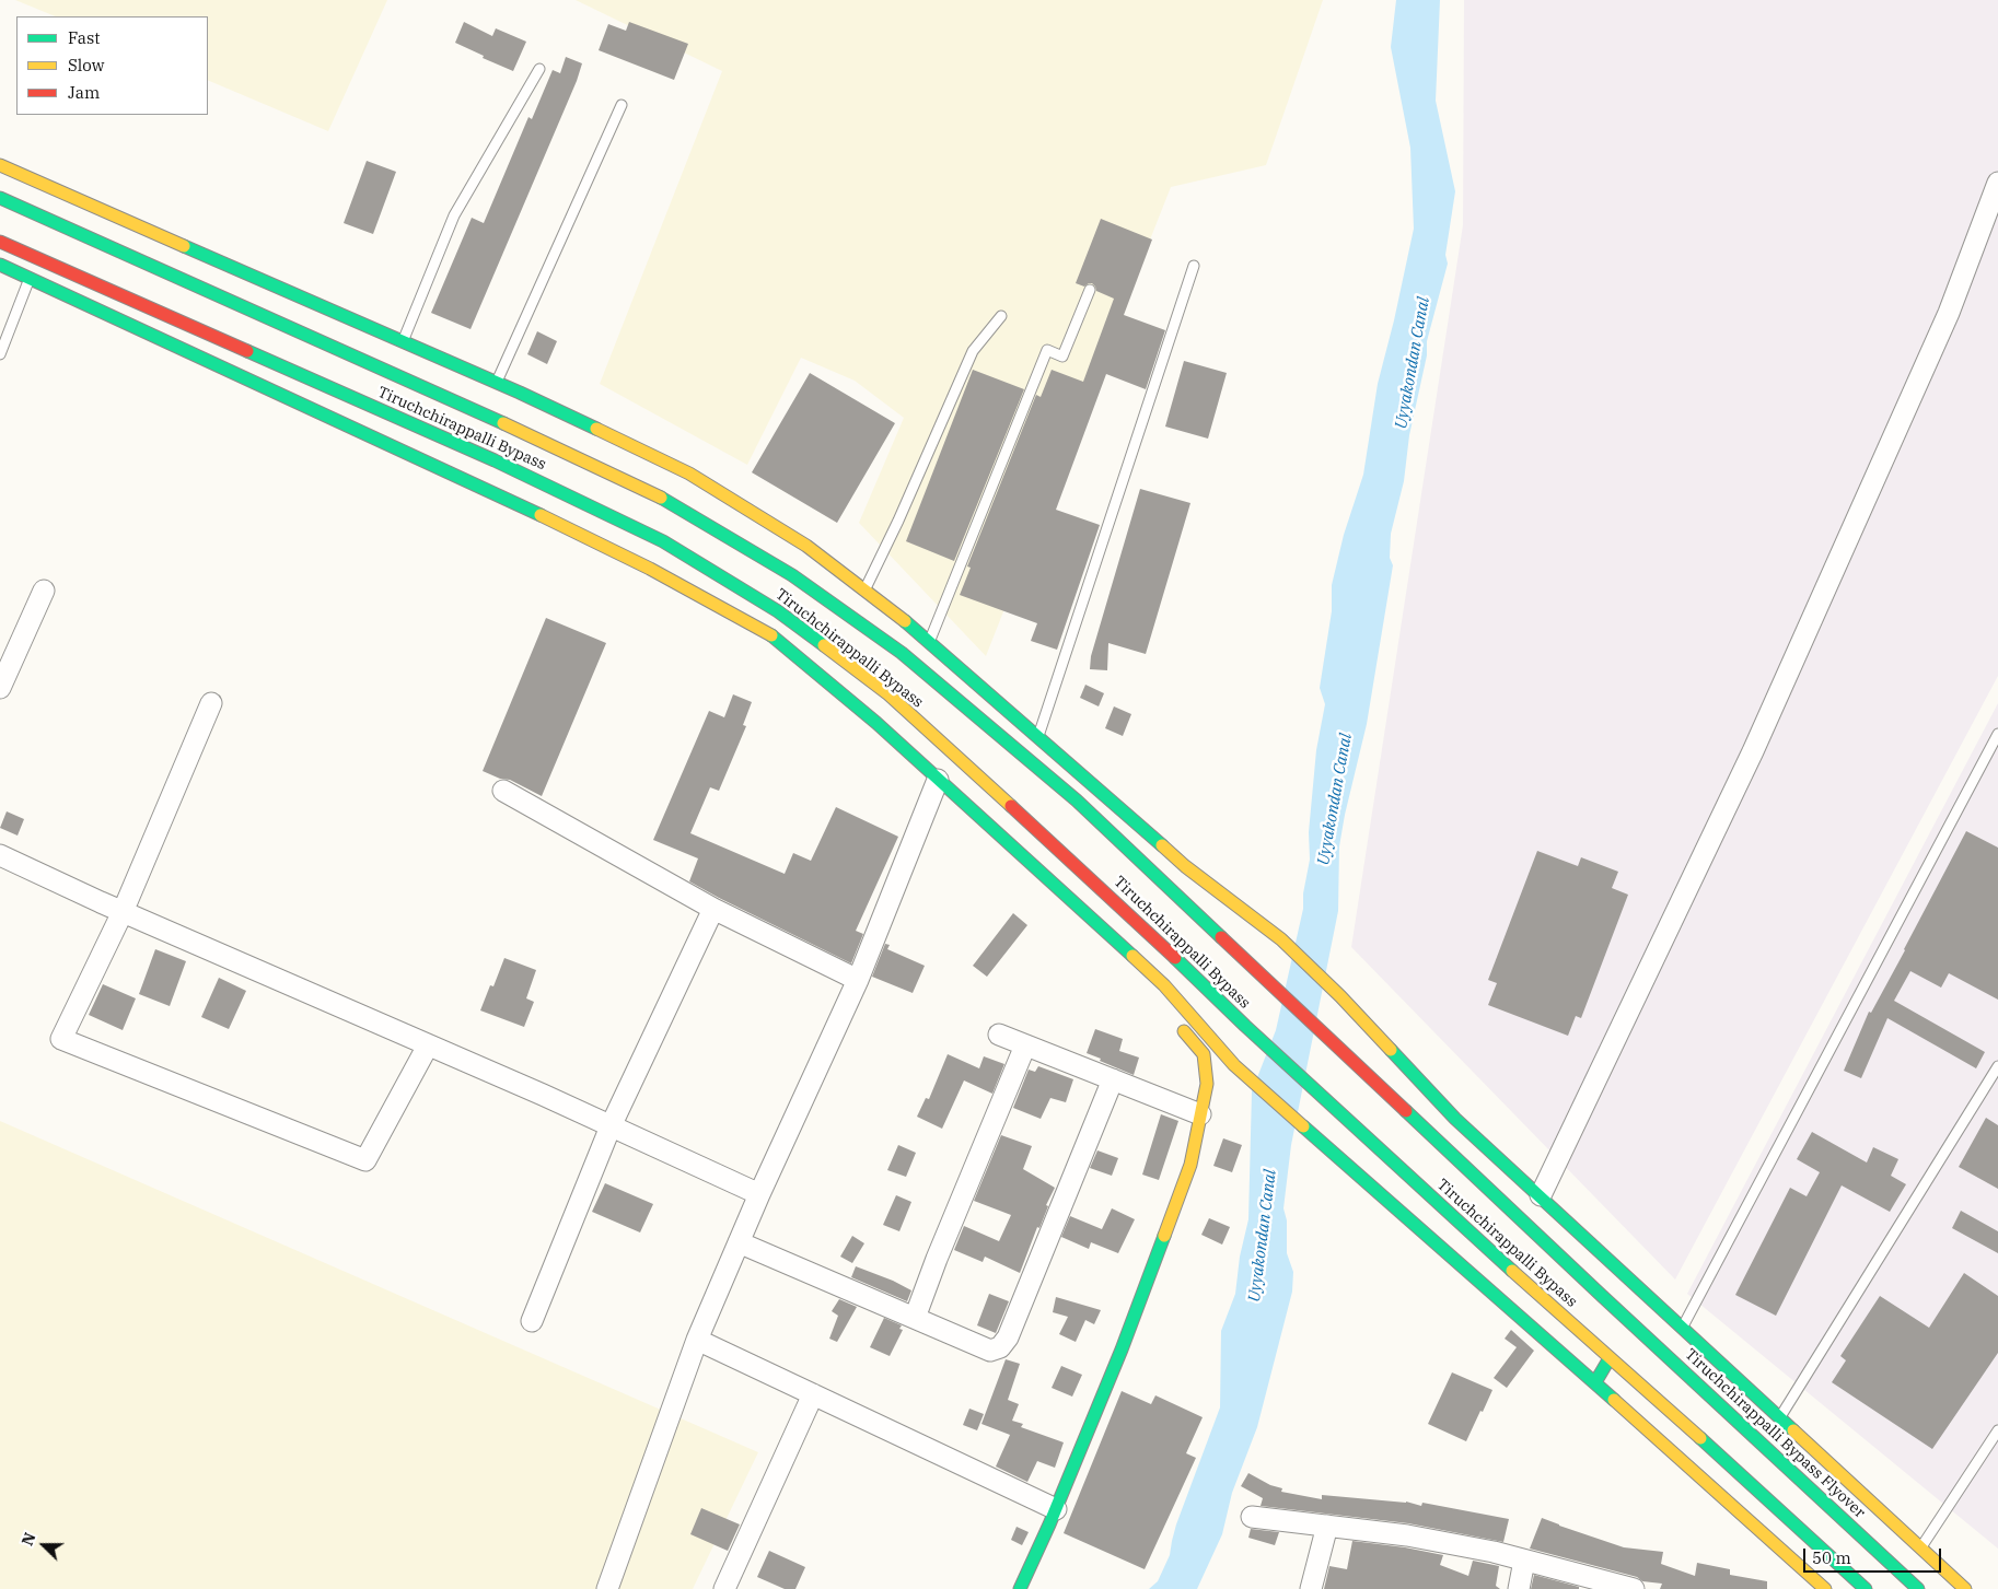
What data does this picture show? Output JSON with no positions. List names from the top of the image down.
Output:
{
  "streets": {
    "main road": ["Tiruchchirappalli Bypass", "Tiruchchirappalli Bypass Flyover"]
  },
  "crossings": [
    ["Tiruchchirappalli Bypass", "Tiruchchirappalli Bypass Flyover"]
  ],
  "water": ["Uyyakondan Canal"],
  "legend": ["Fast", "Slow", "Jam"],
  "scale_bar": "50 m",
  "north": "left"
}
